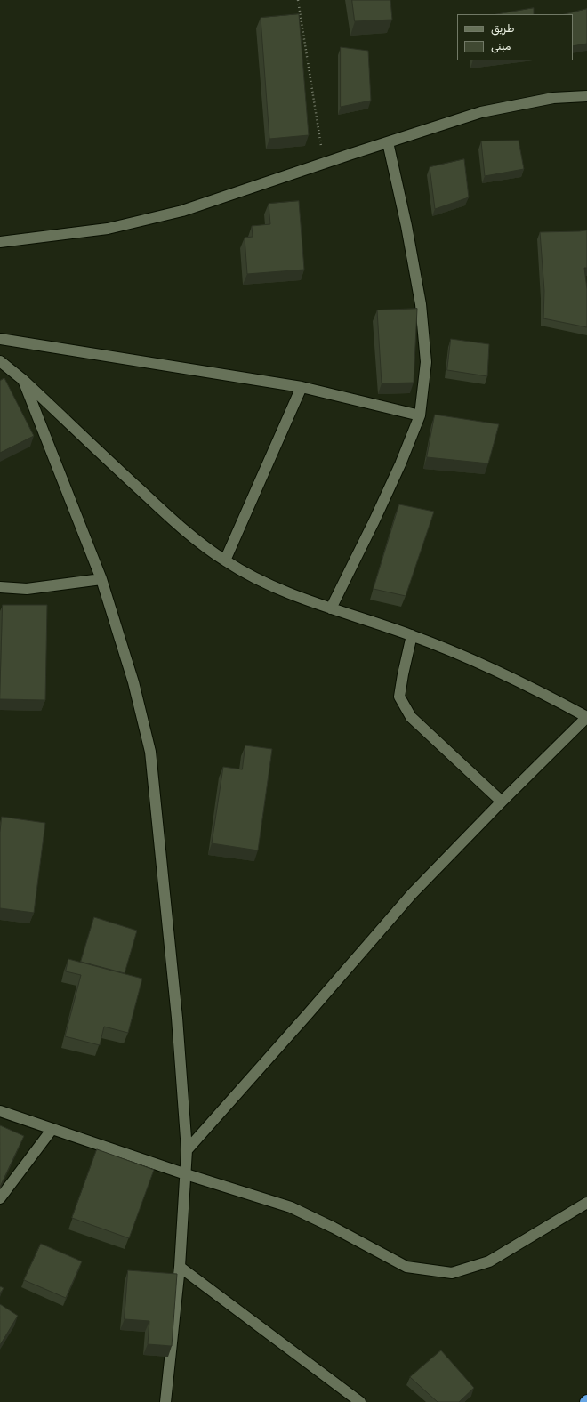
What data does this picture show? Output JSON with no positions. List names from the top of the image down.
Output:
{
  "legend": ["طريق", "مبنى"]
}
